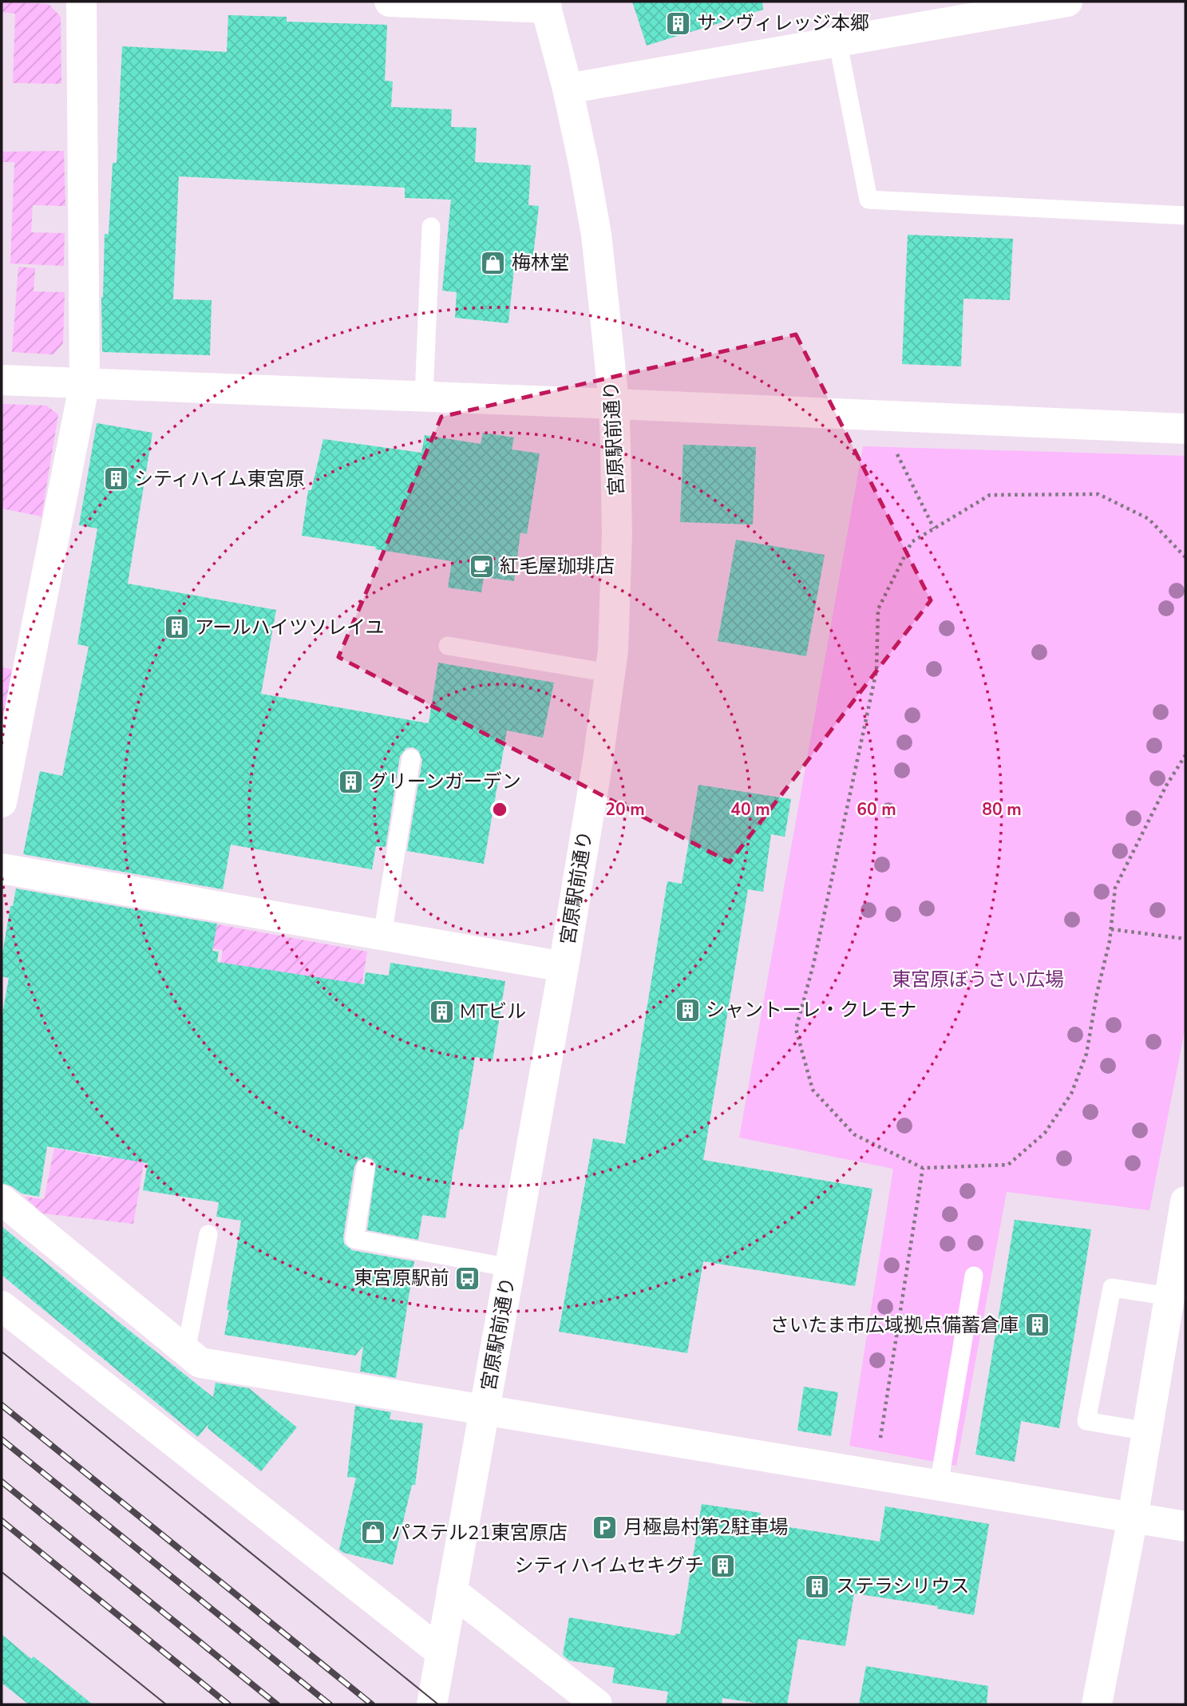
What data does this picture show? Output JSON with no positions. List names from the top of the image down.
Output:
{
  "streets": {
    "street": ["宮原駅前通り"]
  },
  "parks": ["東宮原ぼうさい広場"],
  "places": {
    "building": [
      "サンヴィレッジ本郷",
      "シティハイム東宮原",
      "アールハイツソレイユ",
      "グリーンガーデン",
      "シャントーレ・クレモナ",
      "MTビル",
      "さいたま市広域拠点備蓄倉庫",
      "シティハイムセキグチ",
      "ステラシリウス"
    ],
    "shop": ["梅林堂", "パステル21東宮原店"],
    "cafe": ["紅毛屋珈琲店"],
    "bus stop": ["東宮原駅前"],
    "parking": ["月極島村第2駐車場"]
  },
  "rings": [
    "20 m",
    "40 m",
    "60 m",
    "80 m"
  ]
}
